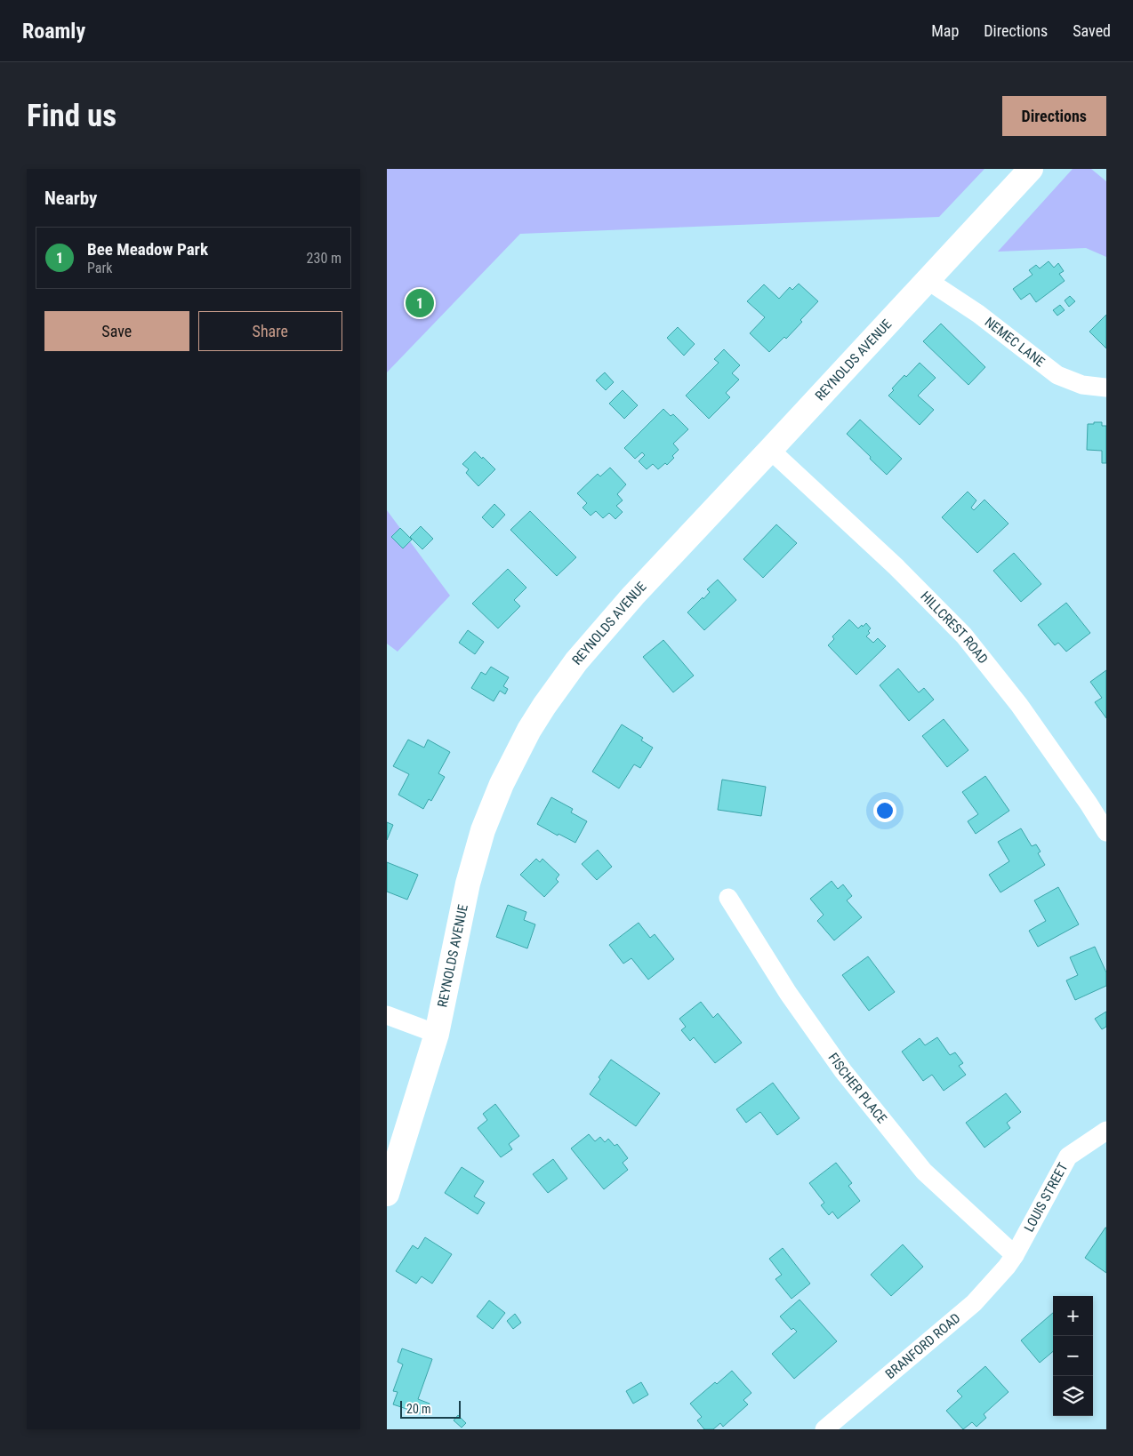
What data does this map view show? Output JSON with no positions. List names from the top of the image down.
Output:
{
  "streets": {
    "street": [
      "NEMEC LANE",
      "REYNOLDS AVENUE",
      "HILLCREST ROAD",
      "FISCHER PLACE",
      "LOUIS STREET",
      "BRANFORD ROAD"
    ]
  },
  "crossings": [
    ["NEMEC LANE", "REYNOLDS AVENUE"],
    ["REYNOLDS AVENUE", "HILLCREST ROAD"],
    ["FISCHER PLACE", "LOUIS STREET"],
    ["FISCHER PLACE", "BRANFORD ROAD"],
    ["LOUIS STREET", "BRANFORD ROAD"]
  ],
  "scale_bar": "20 m",
  "page": {
    "header": "Roamly",
    "nav": ["Map", "Directions", "Saved"],
    "buttons": [
      "Directions",
      ["Save", "Share"]
    ],
    "title": "Find us",
    "heading": "Nearby",
    "list": [
      {
        "mark": "1",
        "name": "Bee Meadow Park",
        "note": "Park",
        "value": "230 m"
      }
    ],
    "pins": "1",
    "map_buttons": ["+", "−"],
    "scale": "20 m"
  }
}
